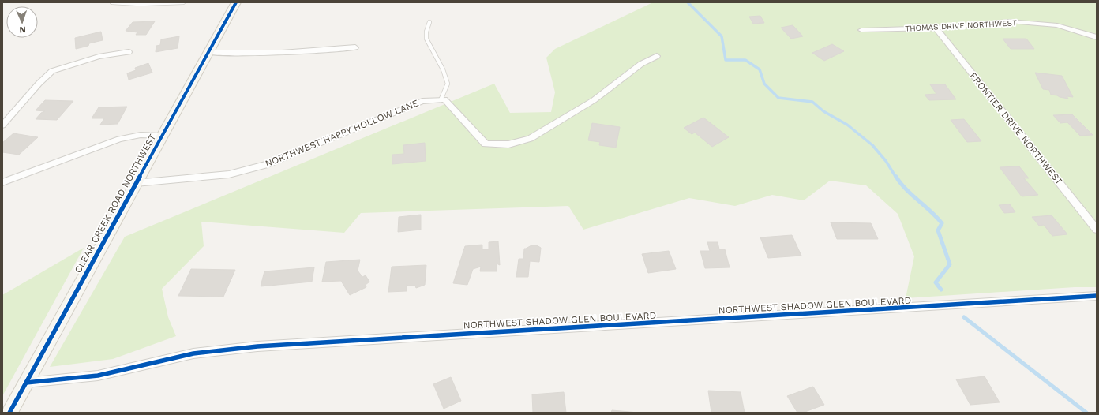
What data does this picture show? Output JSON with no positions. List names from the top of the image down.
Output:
{
  "streets": {
    "main road": ["CLEAR CREEK ROAD NORTHWEST"],
    "street": [
      "THOMAS DRIVE NORTHWEST",
      "FRONTIER DRIVE NORTHWEST",
      "NORTHWEST HAPPY HOLLOW LANE",
      "NORTHWEST SHADOW GLEN BOULEVARD"
    ]
  },
  "crossings": [
    ["THOMAS DRIVE NORTHWEST", "FRONTIER DRIVE NORTHWEST"],
    ["NORTHWEST HAPPY HOLLOW LANE", "CLEAR CREEK ROAD NORTHWEST"],
    ["CLEAR CREEK ROAD NORTHWEST", "NORTHWEST SHADOW GLEN BOULEVARD"]
  ],
  "north": "bottom"
}
